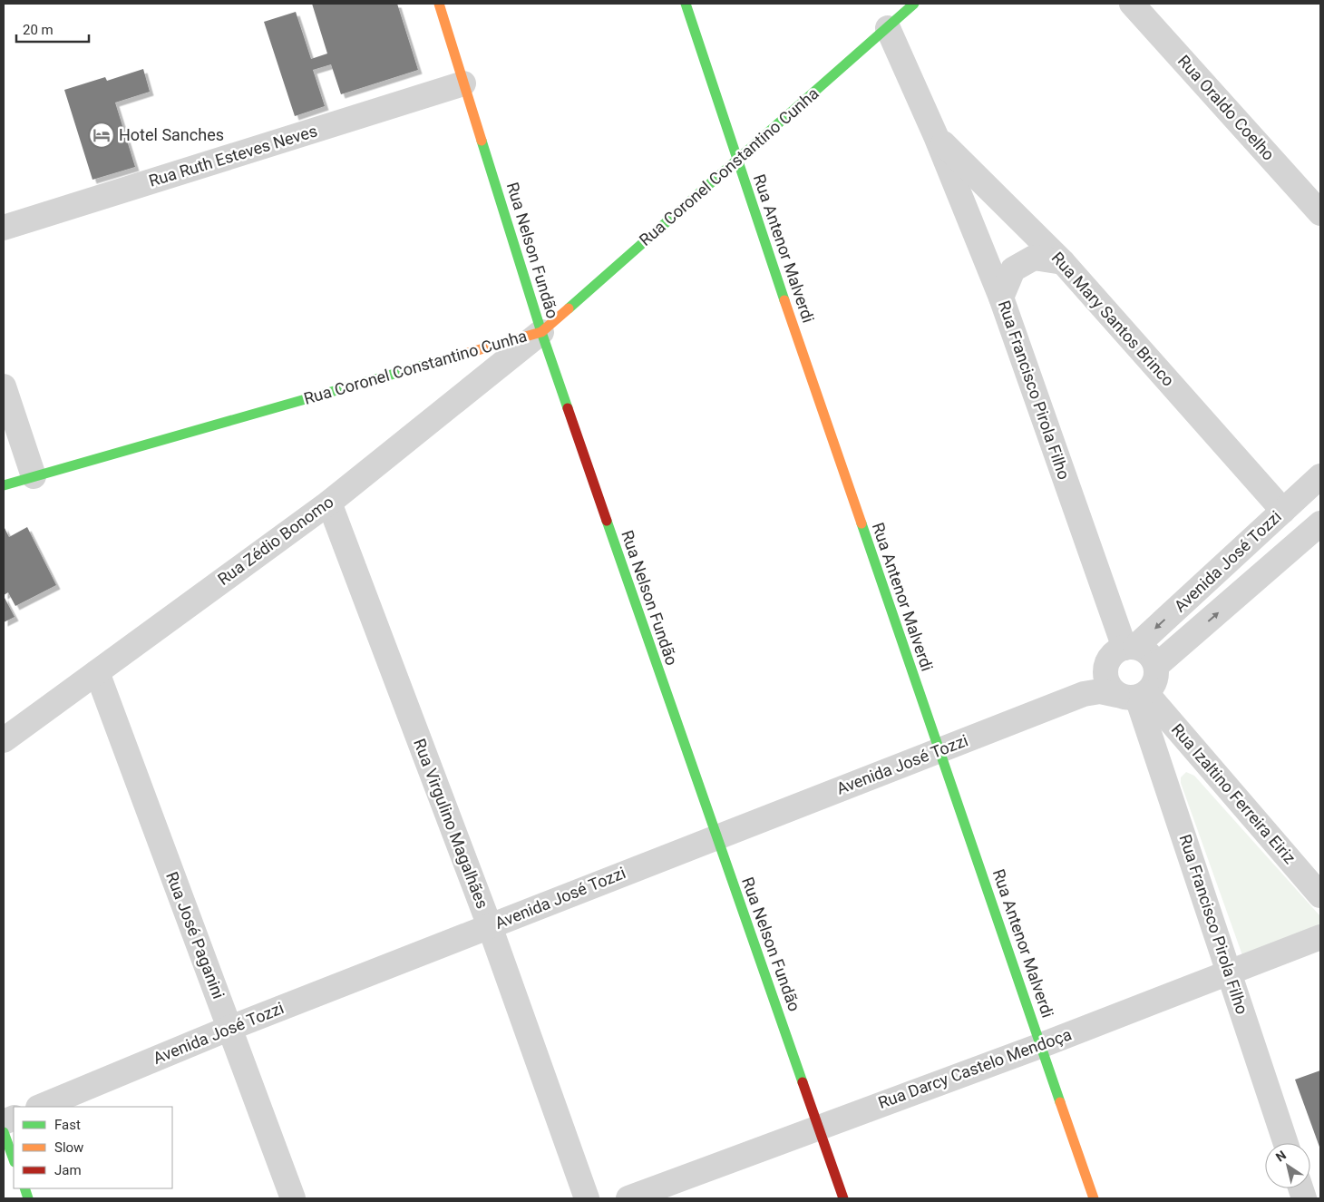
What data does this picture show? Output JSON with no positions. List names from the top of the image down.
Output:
{
  "streets": {
    "street": [
      "Rua Oraldo Coelho",
      "Rua Ruth Esteves Neves",
      "Rua Coronel Constantino Cunha",
      "Rua Antenor Malverdi",
      "Rua Nelson Fundão",
      "Rua Mary Santos Brinco",
      "Rua Francisco Pirola Filho",
      "Rua Zédio Bonomo",
      "Avenida José Tozzi",
      "Rua Izaltino Ferreira Eiriz",
      "Rua Virgulino Magalhães",
      "Rua José Paganini",
      "Rua Darcy Castelo Mendoça"
    ]
  },
  "crossings": [
    ["Rua Ruth Esteves Neves", "Rua Nelson Fundão"],
    ["Rua Coronel Constantino Cunha", "Rua Antenor Malverdi"],
    ["Rua Coronel Constantino Cunha", "Rua Nelson Fundão"],
    ["Rua Coronel Constantino Cunha", "Rua Zédio Bonomo"],
    ["Rua Antenor Malverdi", "Avenida José Tozzi"],
    ["Rua Antenor Malverdi", "Rua Darcy Castelo Mendoça"],
    ["Rua Nelson Fundão", "Rua Zédio Bonomo"],
    ["Rua Nelson Fundão", "Avenida José Tozzi"],
    ["Rua Nelson Fundão", "Rua Darcy Castelo Mendoça"],
    ["Rua Mary Santos Brinco", "Rua Francisco Pirola Filho"],
    ["Rua Mary Santos Brinco", "Avenida José Tozzi"],
    ["Rua Francisco Pirola Filho", "Avenida José Tozzi"],
    ["Rua Francisco Pirola Filho", "Rua Izaltino Ferreira Eiriz"],
    ["Rua Francisco Pirola Filho", "Rua Darcy Castelo Mendoça"],
    ["Rua Zédio Bonomo", "Rua Virgulino Magalhães"],
    ["Rua Zédio Bonomo", "Rua José Paganini"],
    ["Avenida José Tozzi", "Rua Izaltino Ferreira Eiriz"],
    ["Avenida José Tozzi", "Rua Virgulino Magalhães"],
    ["Avenida José Tozzi", "Rua José Paganini"]
  ],
  "places": {
    "hotel": ["Hotel Sanches"]
  },
  "legend": ["Fast", "Slow", "Jam"],
  "scale_bar": "20 m",
  "north": "top left"
}
